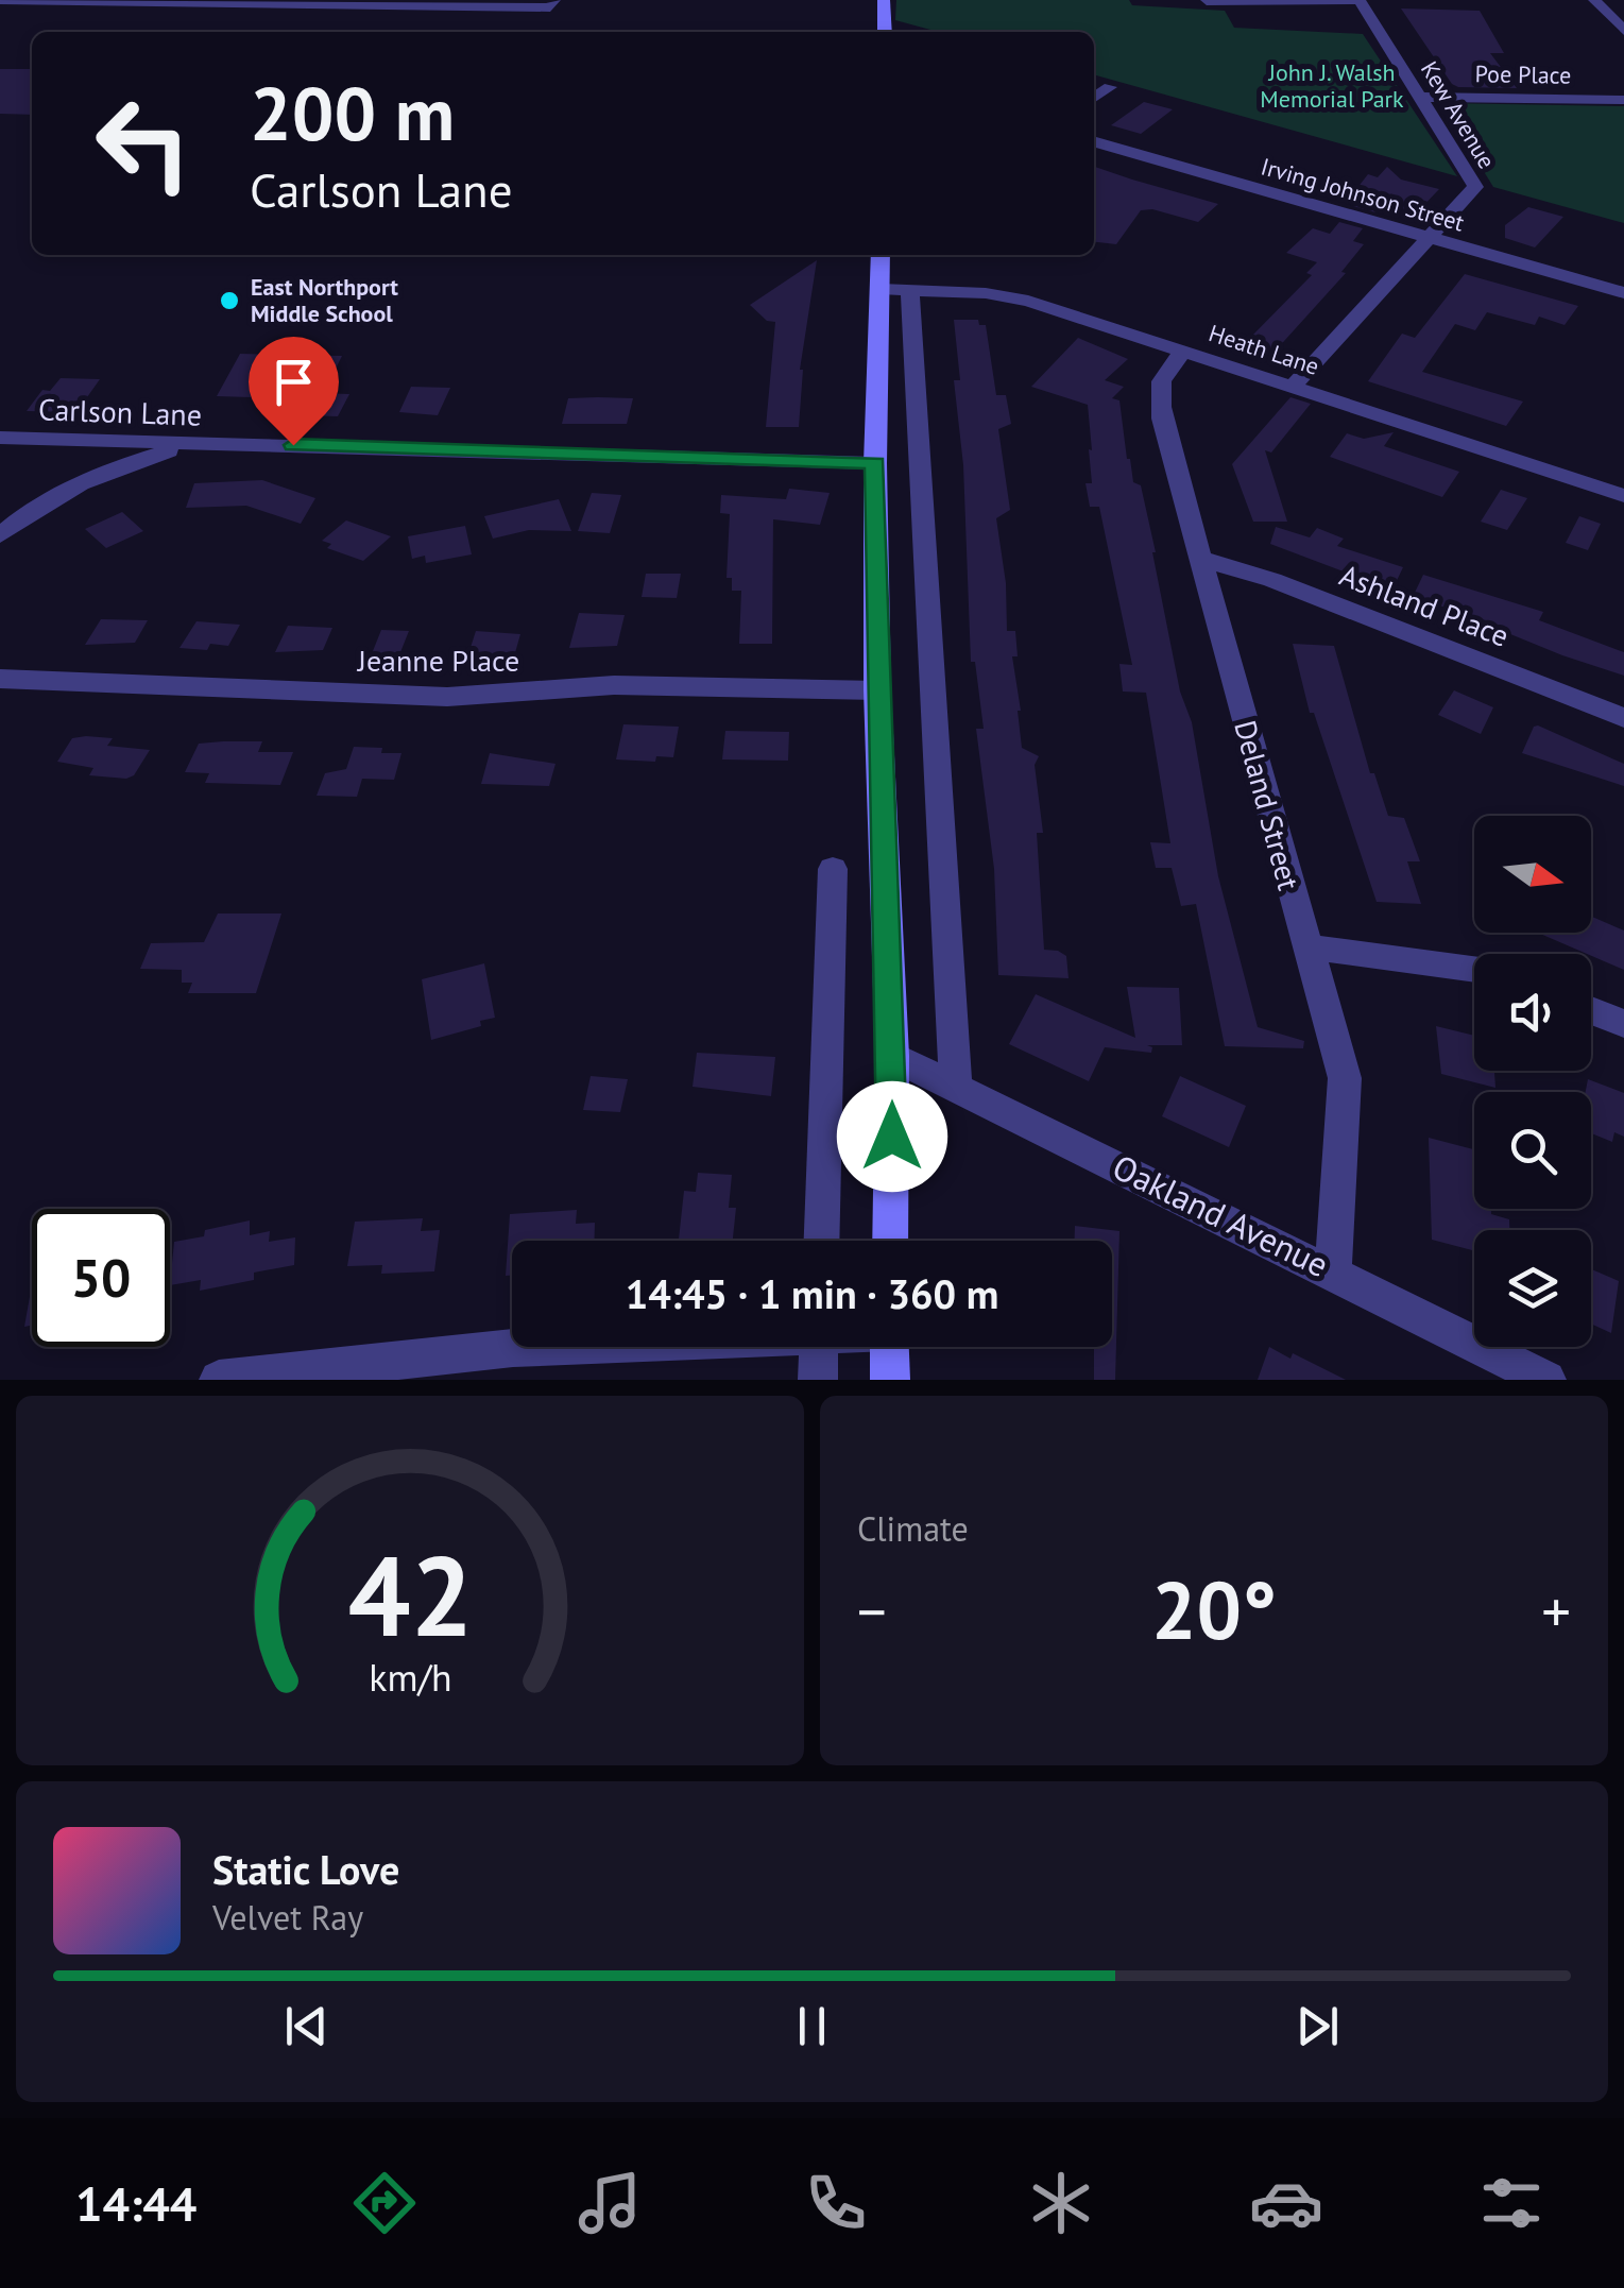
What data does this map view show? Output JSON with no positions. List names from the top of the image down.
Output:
{
  "streets": {
    "street": [
      "Poe Place",
      "Kew Avenue",
      "Irving Johnson Street",
      "Heath Lane",
      "Carlson Lane",
      "Ashland Place",
      "Jeanne Place",
      "Deland Street",
      "Oakland Avenue"
    ]
  },
  "crossings": [
    ["Poe Place", "Kew Avenue"],
    ["Kew Avenue", "Irving Johnson Street"],
    ["Kew Avenue", "Heath Lane"],
    ["Heath Lane", "Deland Street"],
    ["Ashland Place", "Deland Street"],
    ["Deland Street", "Oakland Avenue"]
  ],
  "parks": ["John J. Walsh Memorial Park"],
  "places": ["East Northport Middle School"],
  "north": "right",
  "page": {
    "turn": ["200 m", "Carlson Lane"],
    "limit": "50",
    "trip": "14:45 · 1 min · 360 m",
    "tile": "Climate",
    "heat": ["−", "20°", "+"],
    "song": ["Static Love", "Velvet Ray"],
    "tabs": "14:44",
    "gauge": ["42", "km/h"]
  }
}
